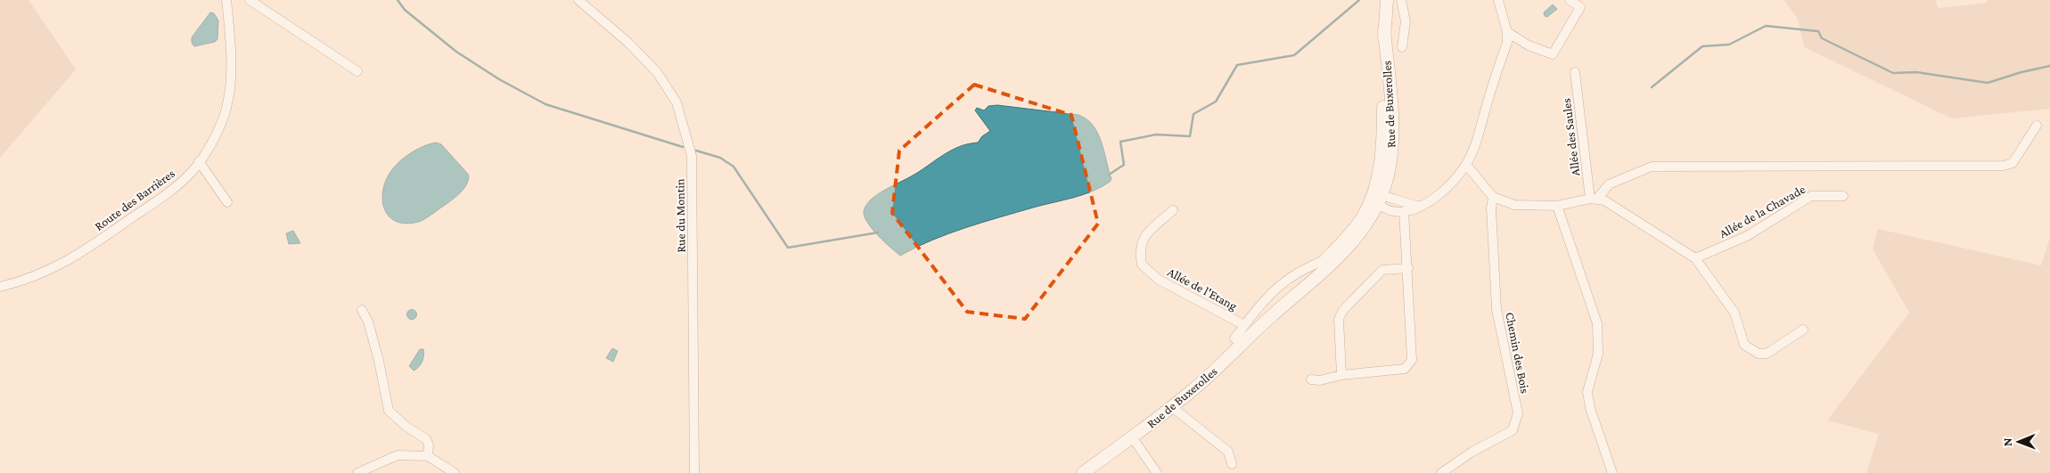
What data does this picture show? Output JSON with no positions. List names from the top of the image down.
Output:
{
  "streets": {
    "street": [
      "Rue de Buxerolles",
      "Allée des Saules",
      "Route des Barrières",
      "Allée de la Chavade",
      "Rue du Montin",
      "Allée de l'Etang",
      "Chemin des Bois"
    ]
  },
  "north": "left"
}
